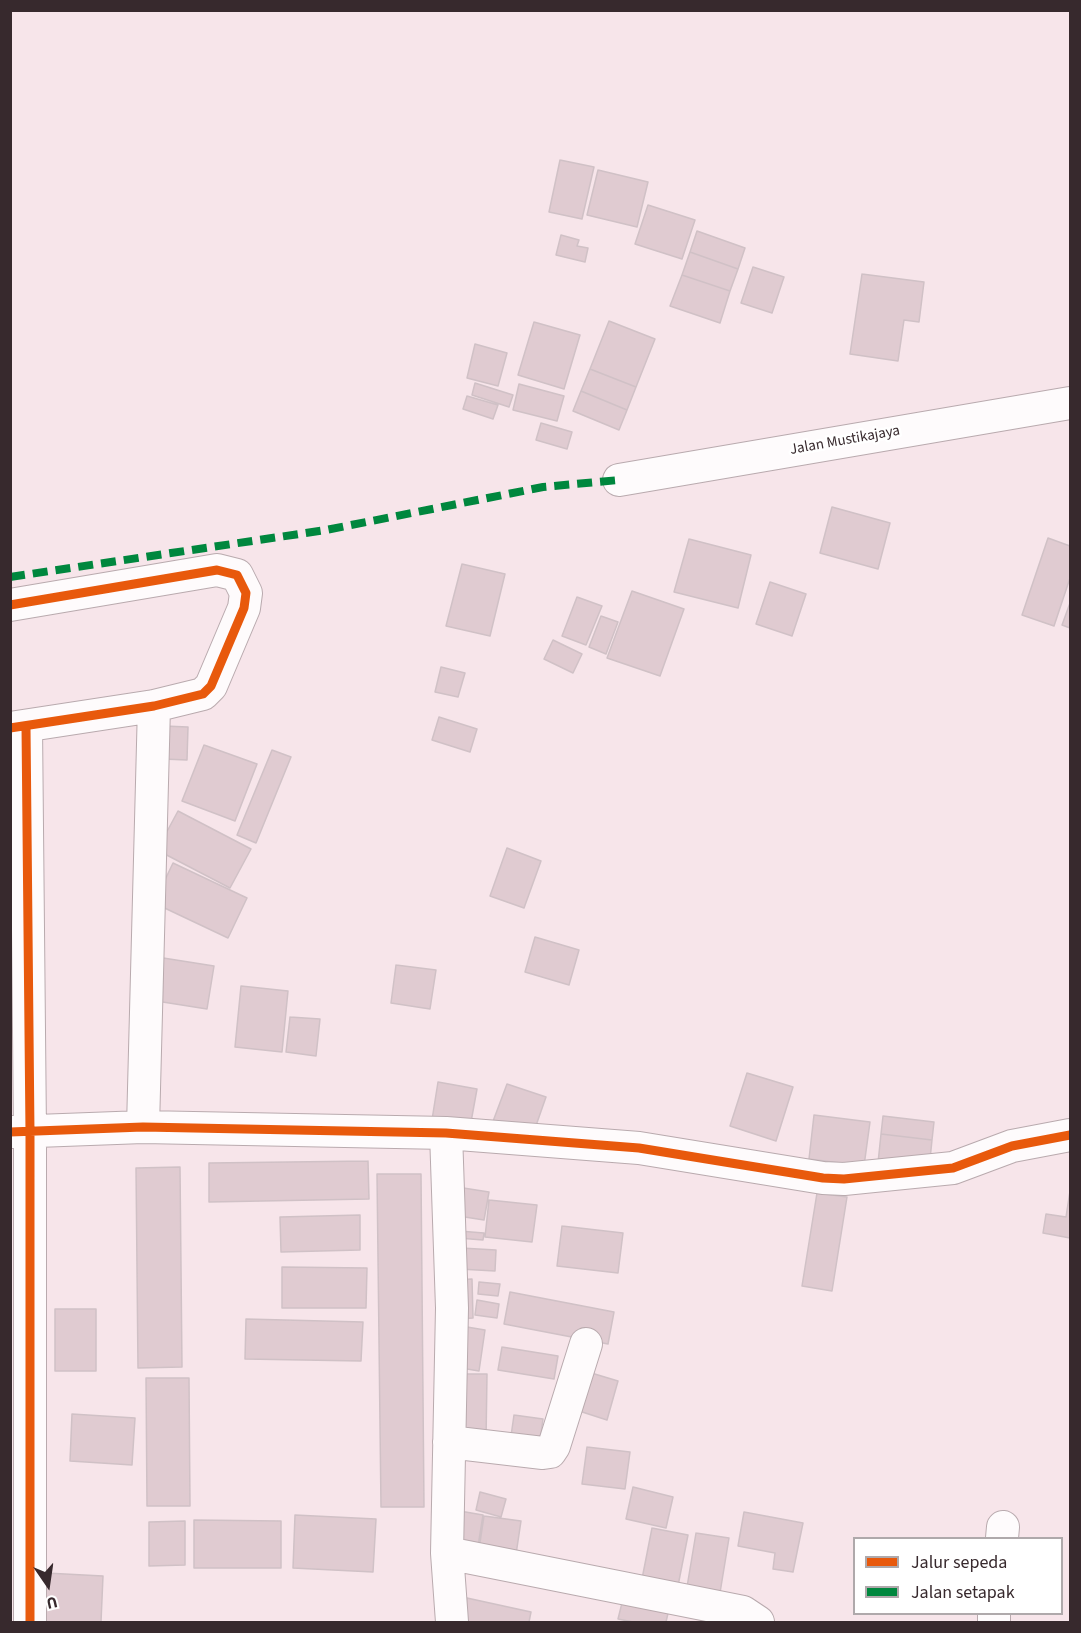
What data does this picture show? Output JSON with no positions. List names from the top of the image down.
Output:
{
  "streets": {
    "street": ["Jalan Mustikajaya"]
  },
  "legend": ["Jalur sepeda", "Jalan setapak"],
  "north": "bottom"
}
